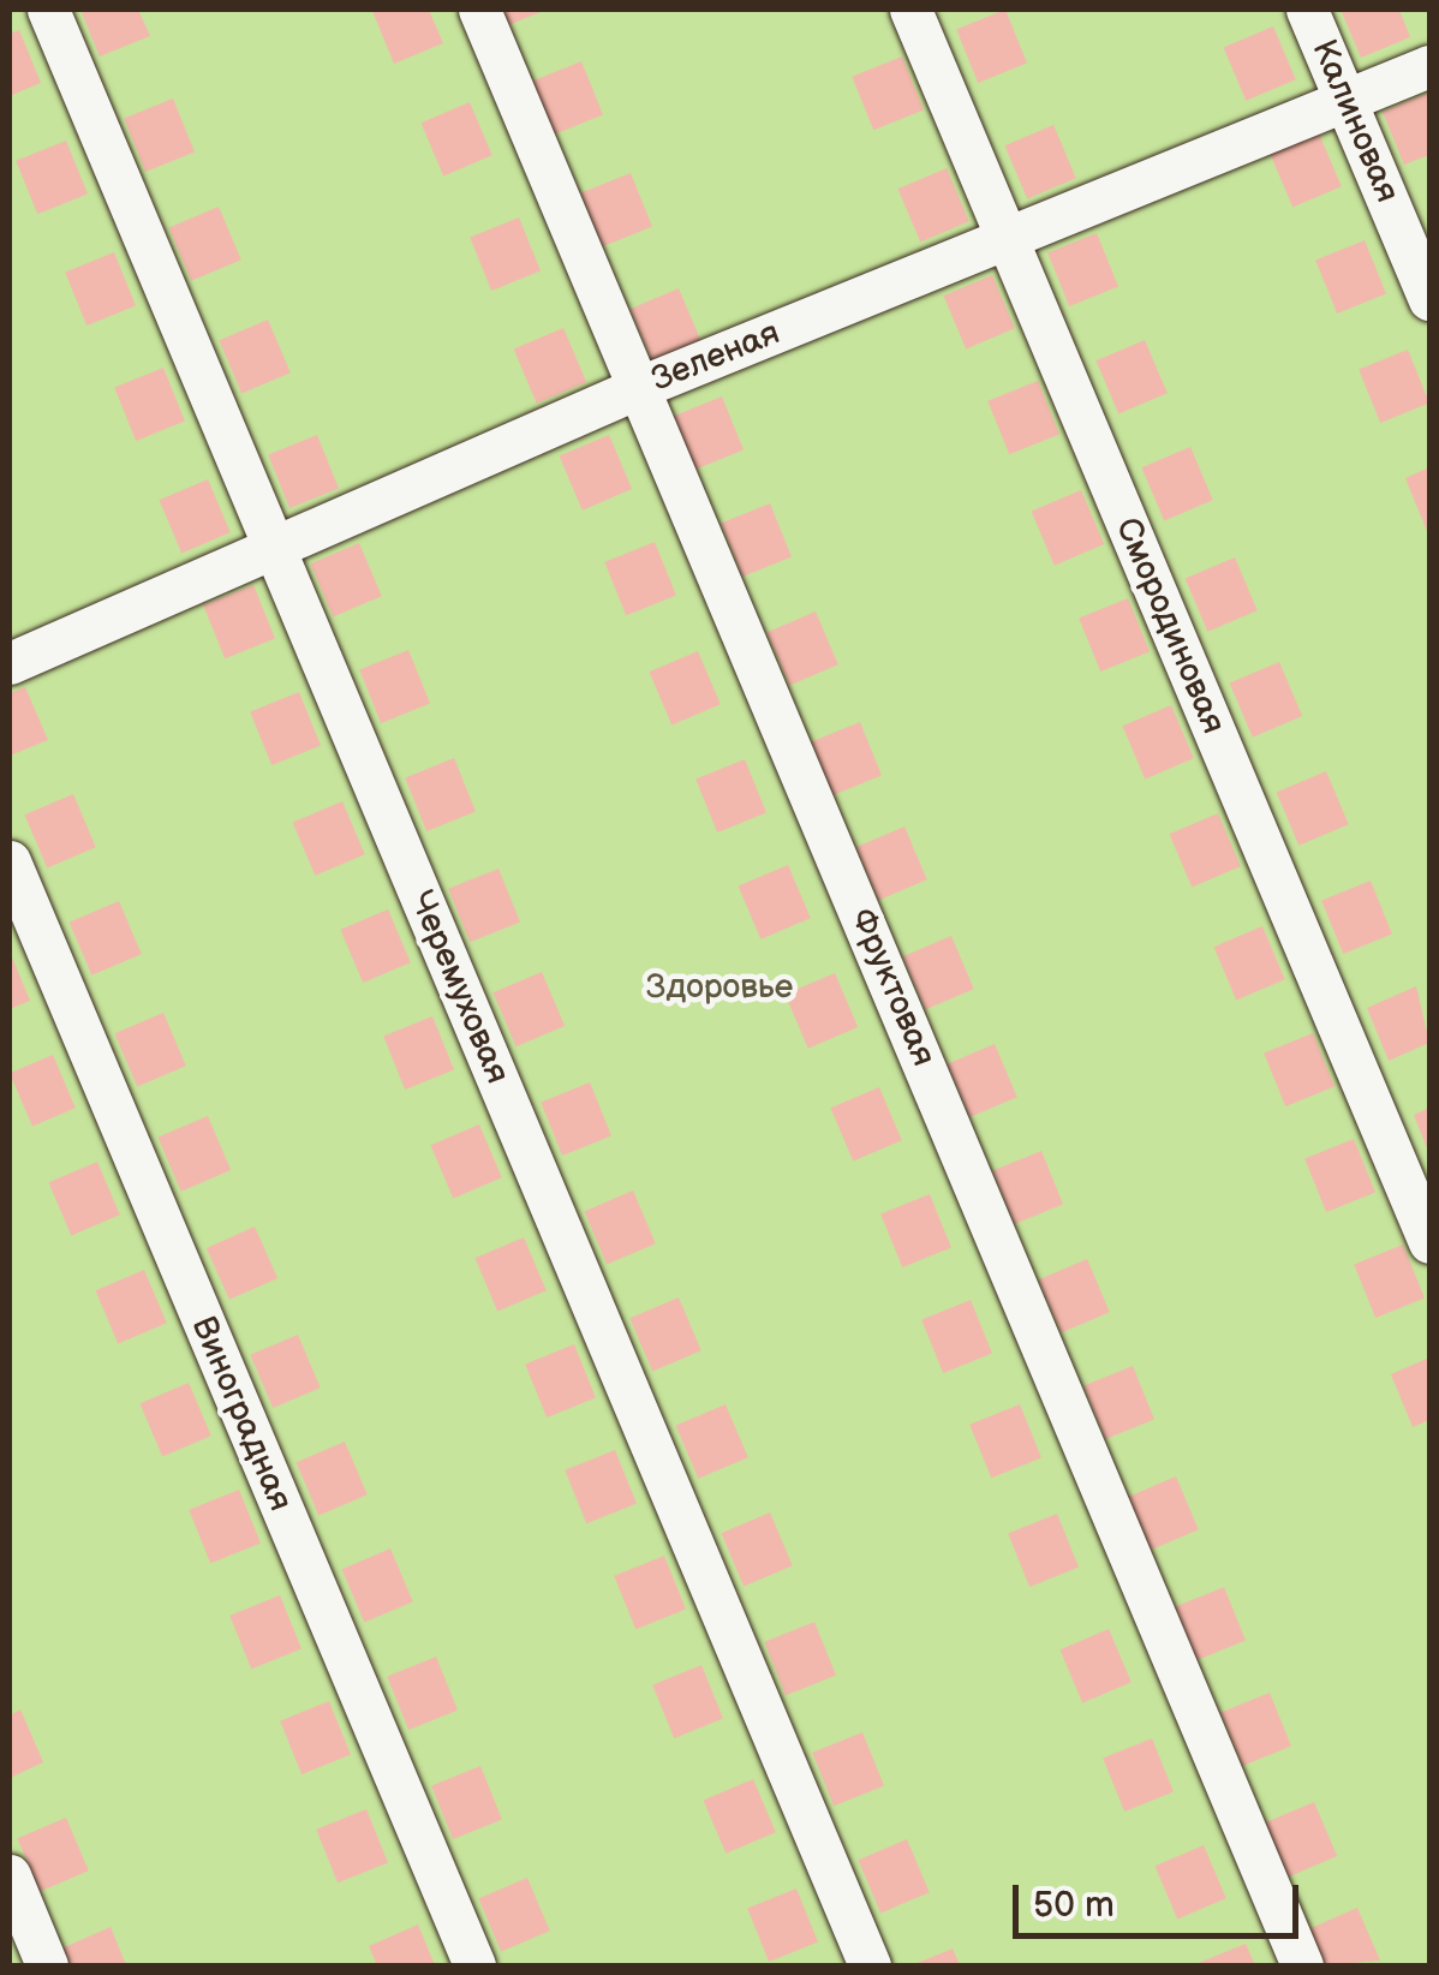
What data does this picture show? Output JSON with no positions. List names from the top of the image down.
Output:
{
  "streets": {
    "street": [
      "Калиновая",
      "Зеленая",
      "Смородиновая",
      "Черемуховая",
      "Фруктовая",
      "Виноградная"
    ]
  },
  "crossings": [
    ["Калиновая", "Зеленая"],
    ["Зеленая", "Смородиновая"],
    ["Зеленая", "Черемуховая"],
    ["Зеленая", "Фруктовая"]
  ],
  "parks": ["Здоровье"],
  "scale_bar": "50 m"
}
